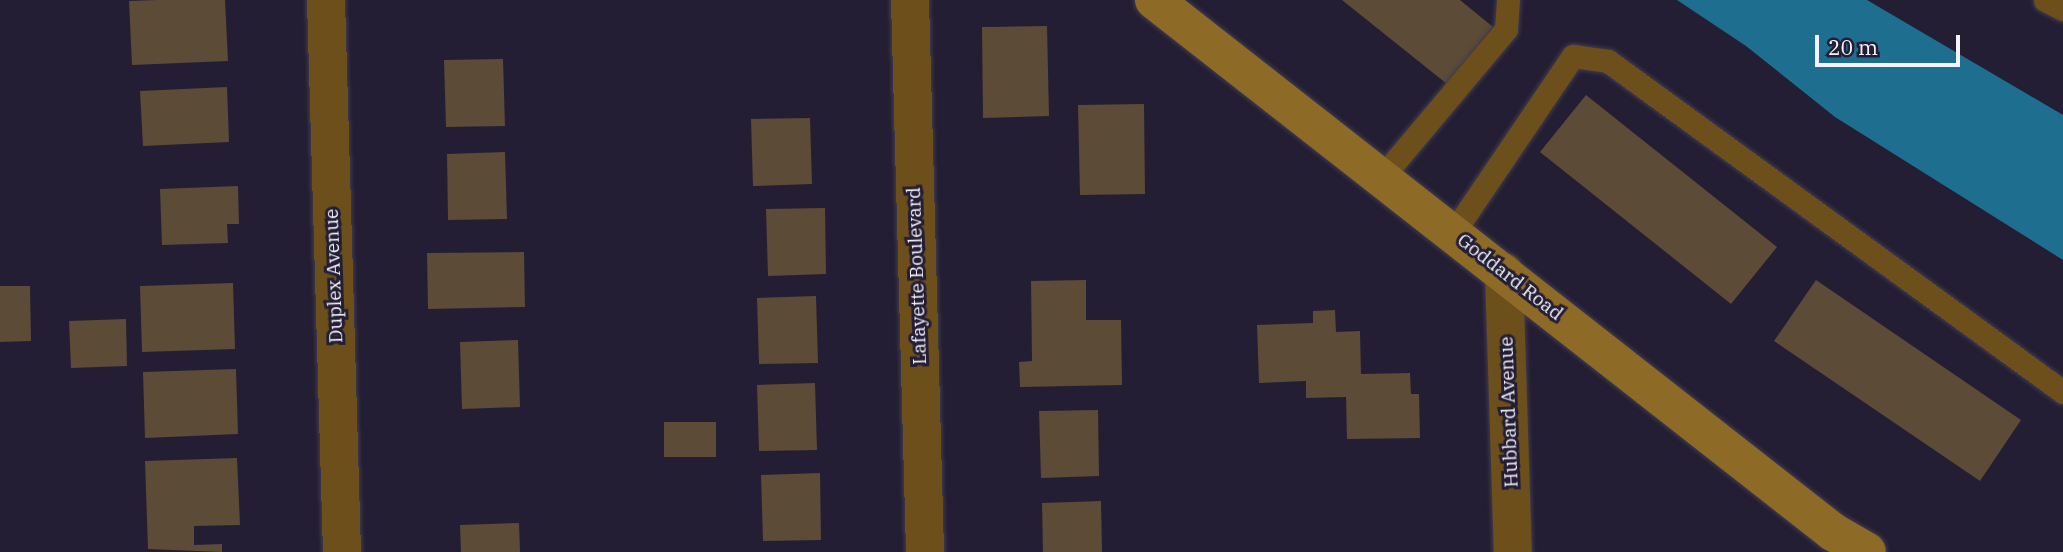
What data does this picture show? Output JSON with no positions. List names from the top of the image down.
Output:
{
  "streets": {
    "street": [
      "Duplex Avenue",
      "Lafayette Boulevard",
      "Goddard Road",
      "Hubbard Avenue"
    ]
  },
  "crossings": [
    ["Goddard Road", "Hubbard Avenue"]
  ],
  "scale_bar": "20 m"
}
